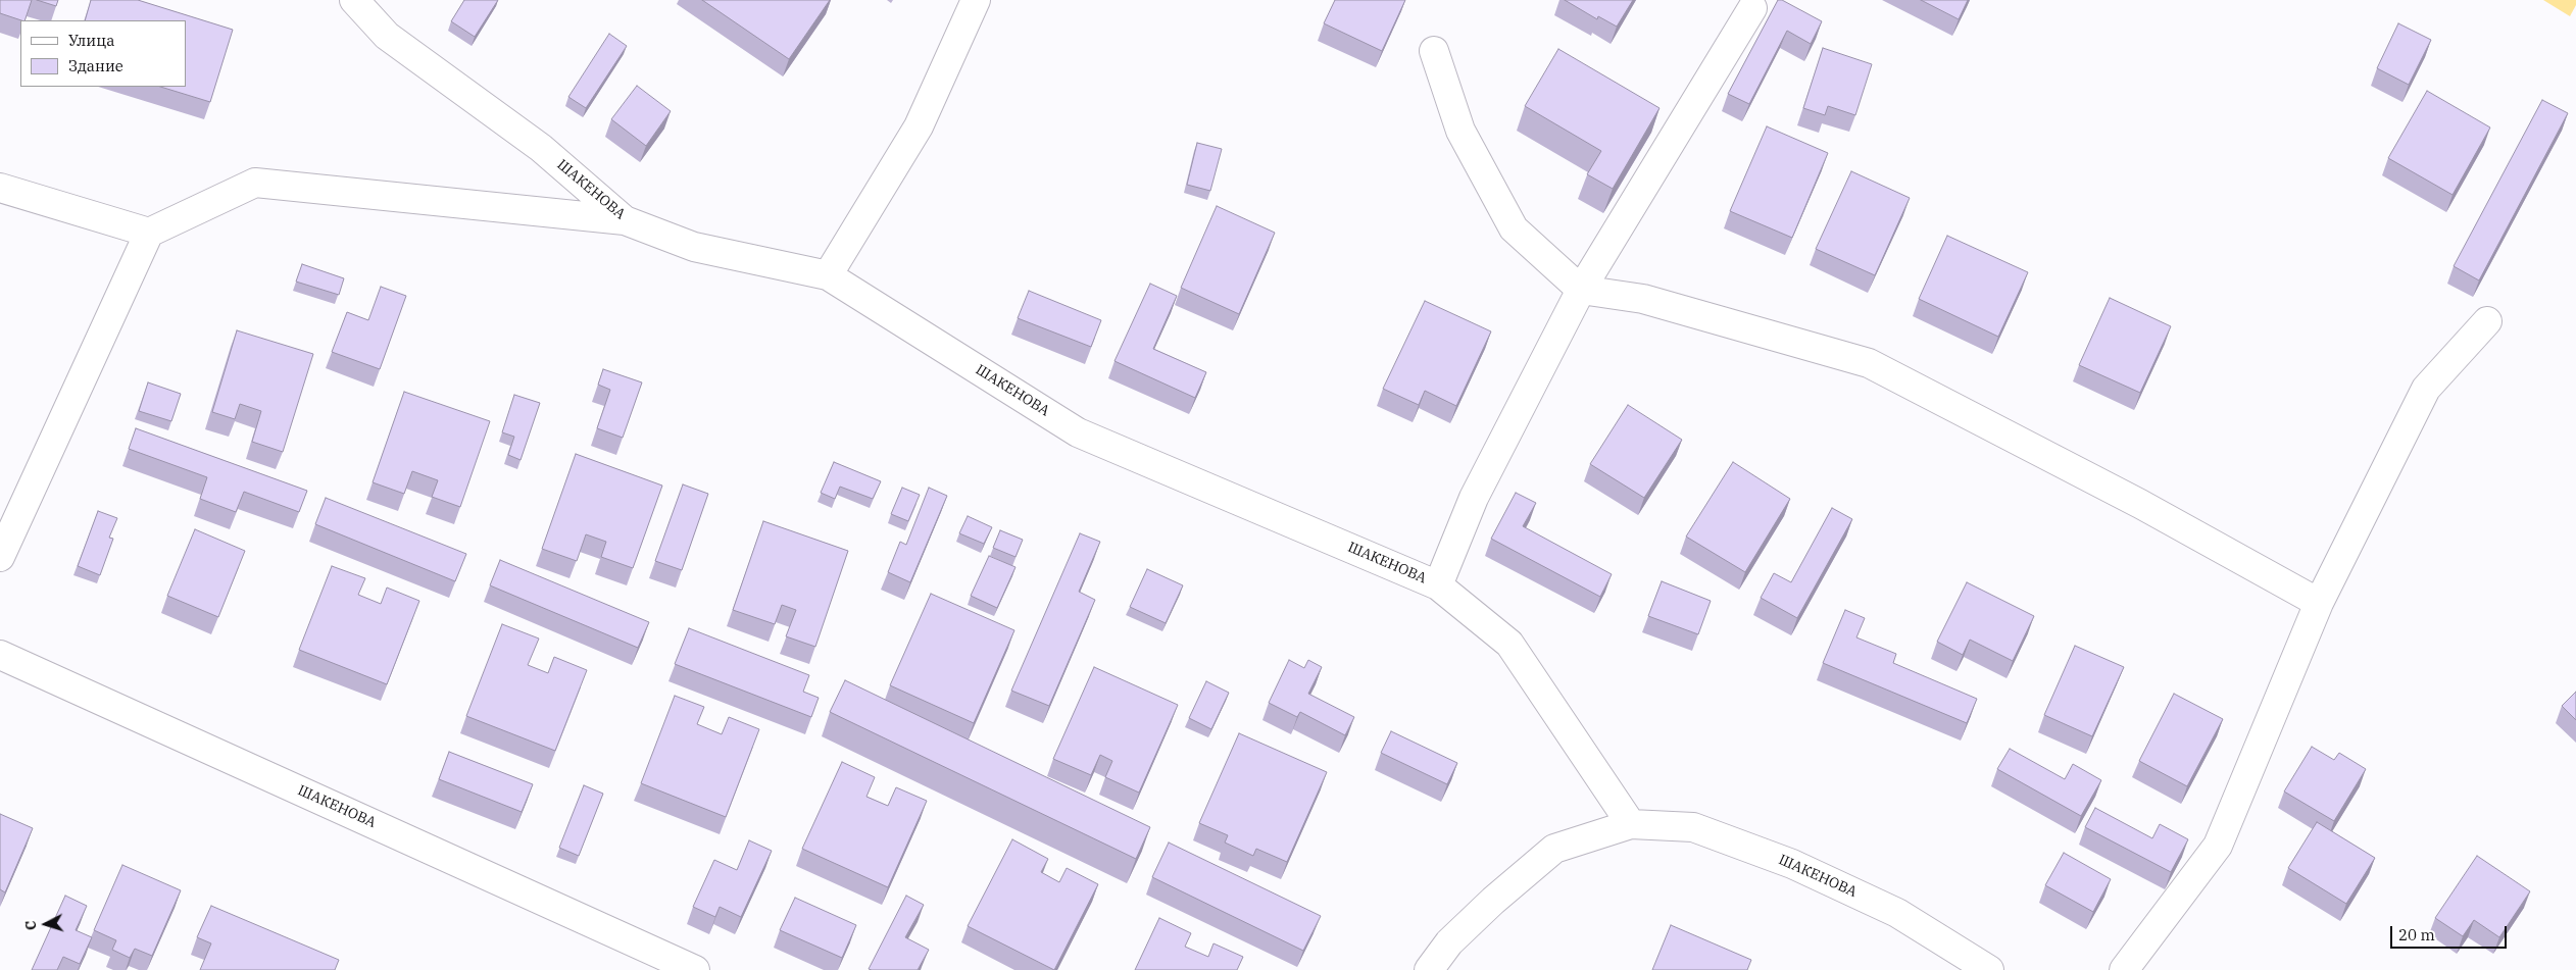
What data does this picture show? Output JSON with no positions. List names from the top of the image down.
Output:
{
  "streets": {
    "street": ["ШАКЕНОВА"]
  },
  "legend": ["Улица", "Здание"],
  "scale_bar": "20 m",
  "north": "left"
}
